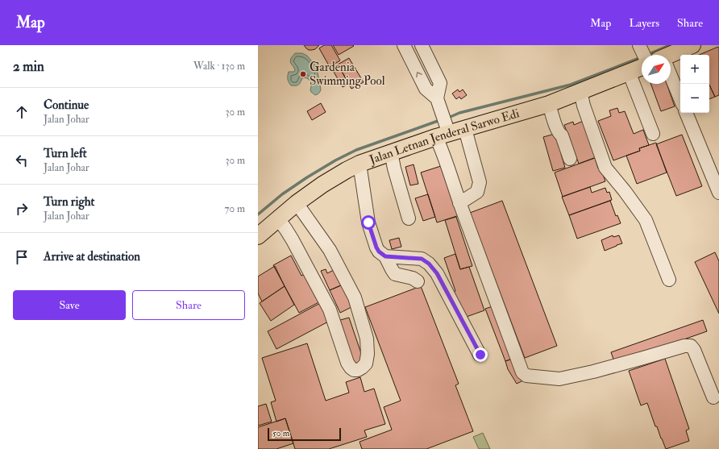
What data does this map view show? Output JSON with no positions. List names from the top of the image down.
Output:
{
  "streets": {
    "main road": ["Jalan Letnan Jenderal Sarwo Edi"]
  },
  "places": ["Gardenia Swimming Pool"],
  "scale_bar": "50 m",
  "north": "top right",
  "page": {
    "header": "Map",
    "nav": ["Map", "Layers", "Share"],
    "heading": ["2 min", "Walk · 130 m"],
    "map_buttons": ["+", "−"],
    "list": [
      ["Continue", "Jalan Johar", "30 m"],
      ["Turn left", "Jalan Johar", "30 m"],
      ["Turn right", "Jalan Johar", "70 m"],
      "Arrive at destination"
    ],
    "buttons": ["Save", "Share"],
    "scale": "50 m"
  }
}
